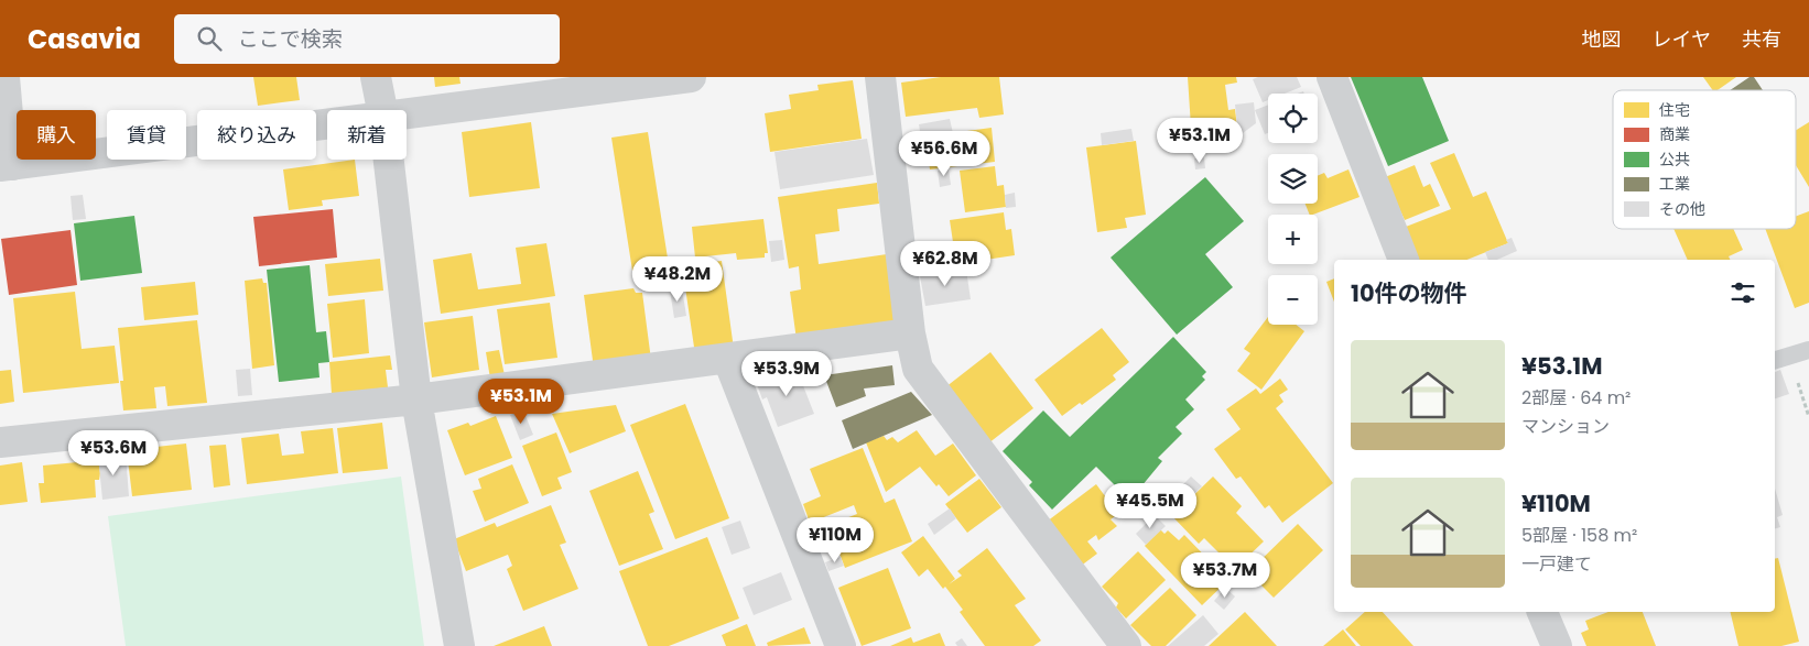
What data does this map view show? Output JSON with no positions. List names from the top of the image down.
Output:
{
  "legend": [
    "住宅",
    "商業",
    "公共",
    "工業",
    "その他"
  ],
  "page": {
    "header": "Casavia",
    "search": "ここで検索",
    "nav": ["地図", "レイヤ", "共有"],
    "map_buttons": ["+", "−"],
    "chip": [
      "購入",
      "賃貸",
      "絞り込み",
      "新着"
    ],
    "price": [
      "¥53.1M",
      "¥56.6M",
      "¥62.8M",
      "¥48.2M",
      "¥53.9M",
      "¥53.1M",
      "¥53.6M",
      "¥45.5M",
      "¥110M",
      "¥53.7M"
    ],
    "heading": "10件の物件",
    "list": [
      {
        "name": "¥53.1M",
        "note": "2部屋 · 64 m² · マンション"
      },
      {
        "name": "¥110M",
        "note": "5部屋 · 158 m² · 一戸建て"
      }
    ]
  }
}
